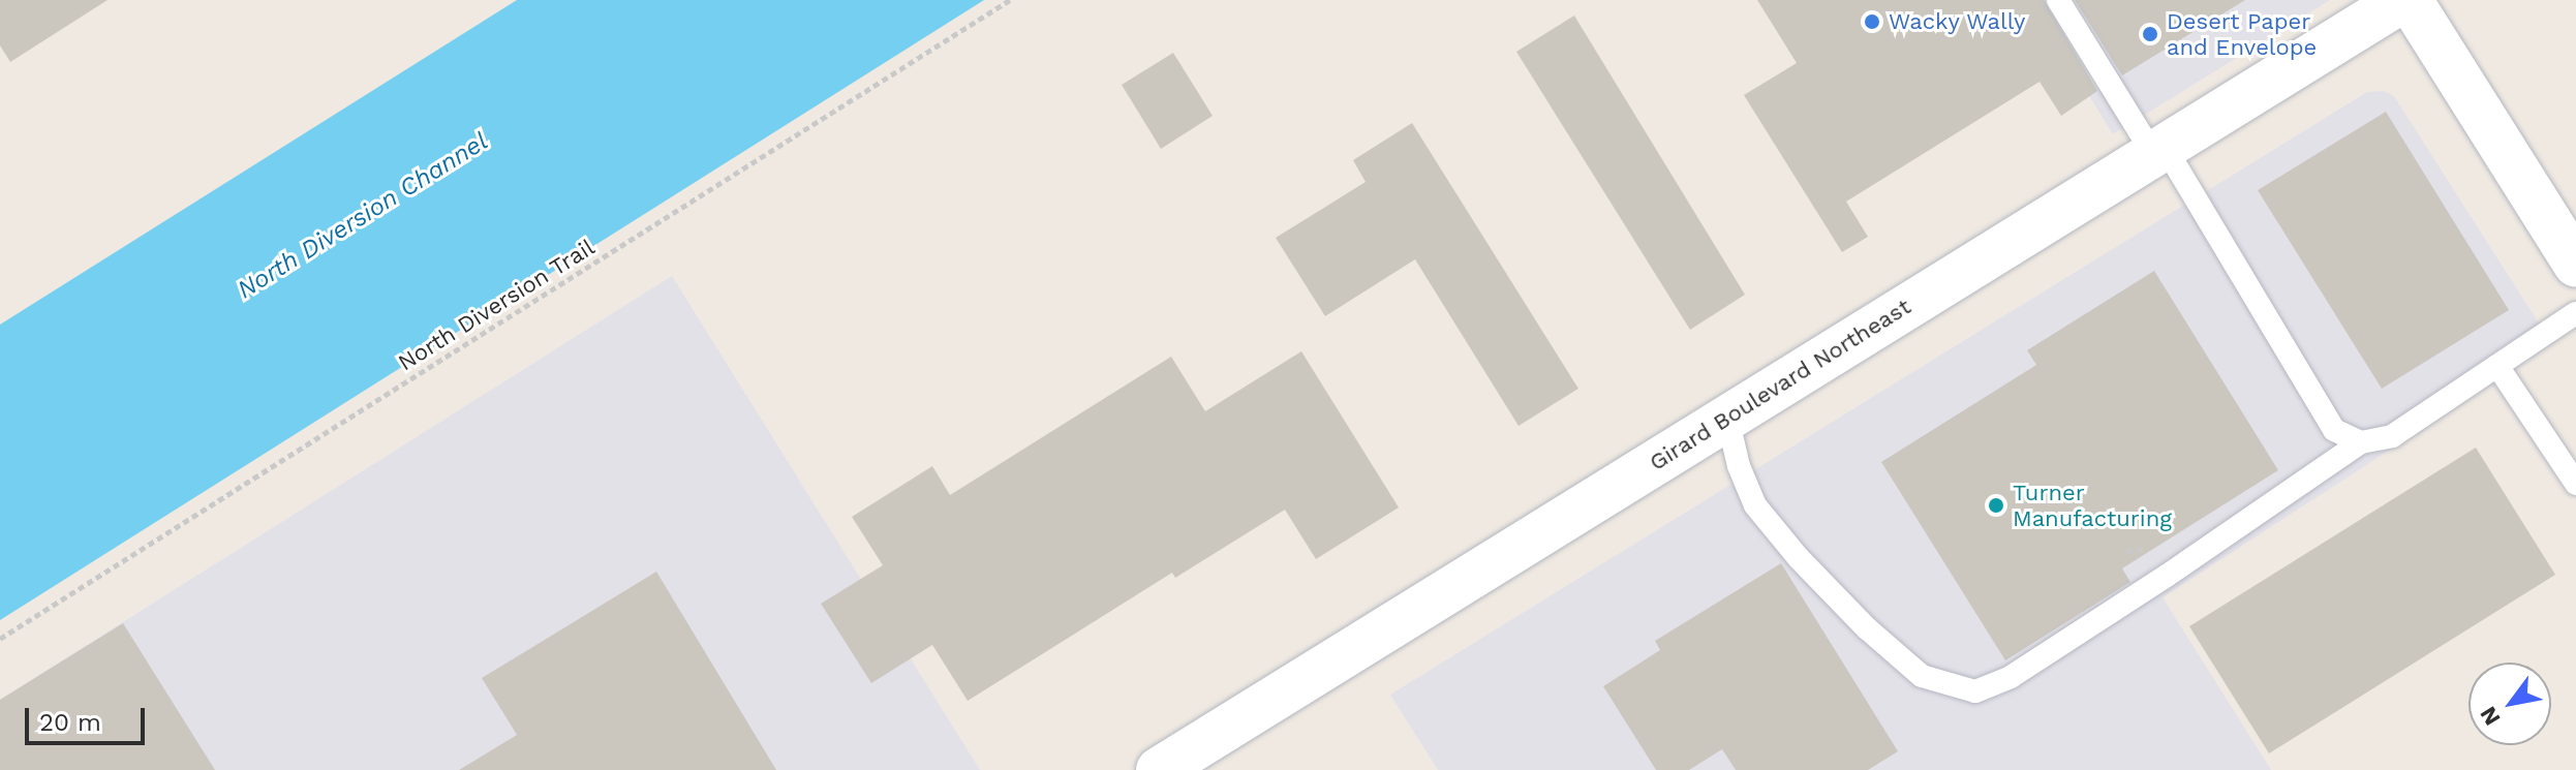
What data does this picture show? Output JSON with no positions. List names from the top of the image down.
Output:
{
  "streets": {
    "street": ["Girard Boulevard Northeast"],
    "path": ["North Diversion Trail"]
  },
  "water": ["North Diversion Channel"],
  "places": ["Wacky Wally", "Desert Paper and Envelope", "Turner Manufacturing"],
  "scale_bar": "20 m",
  "north": "bottom left"
}
